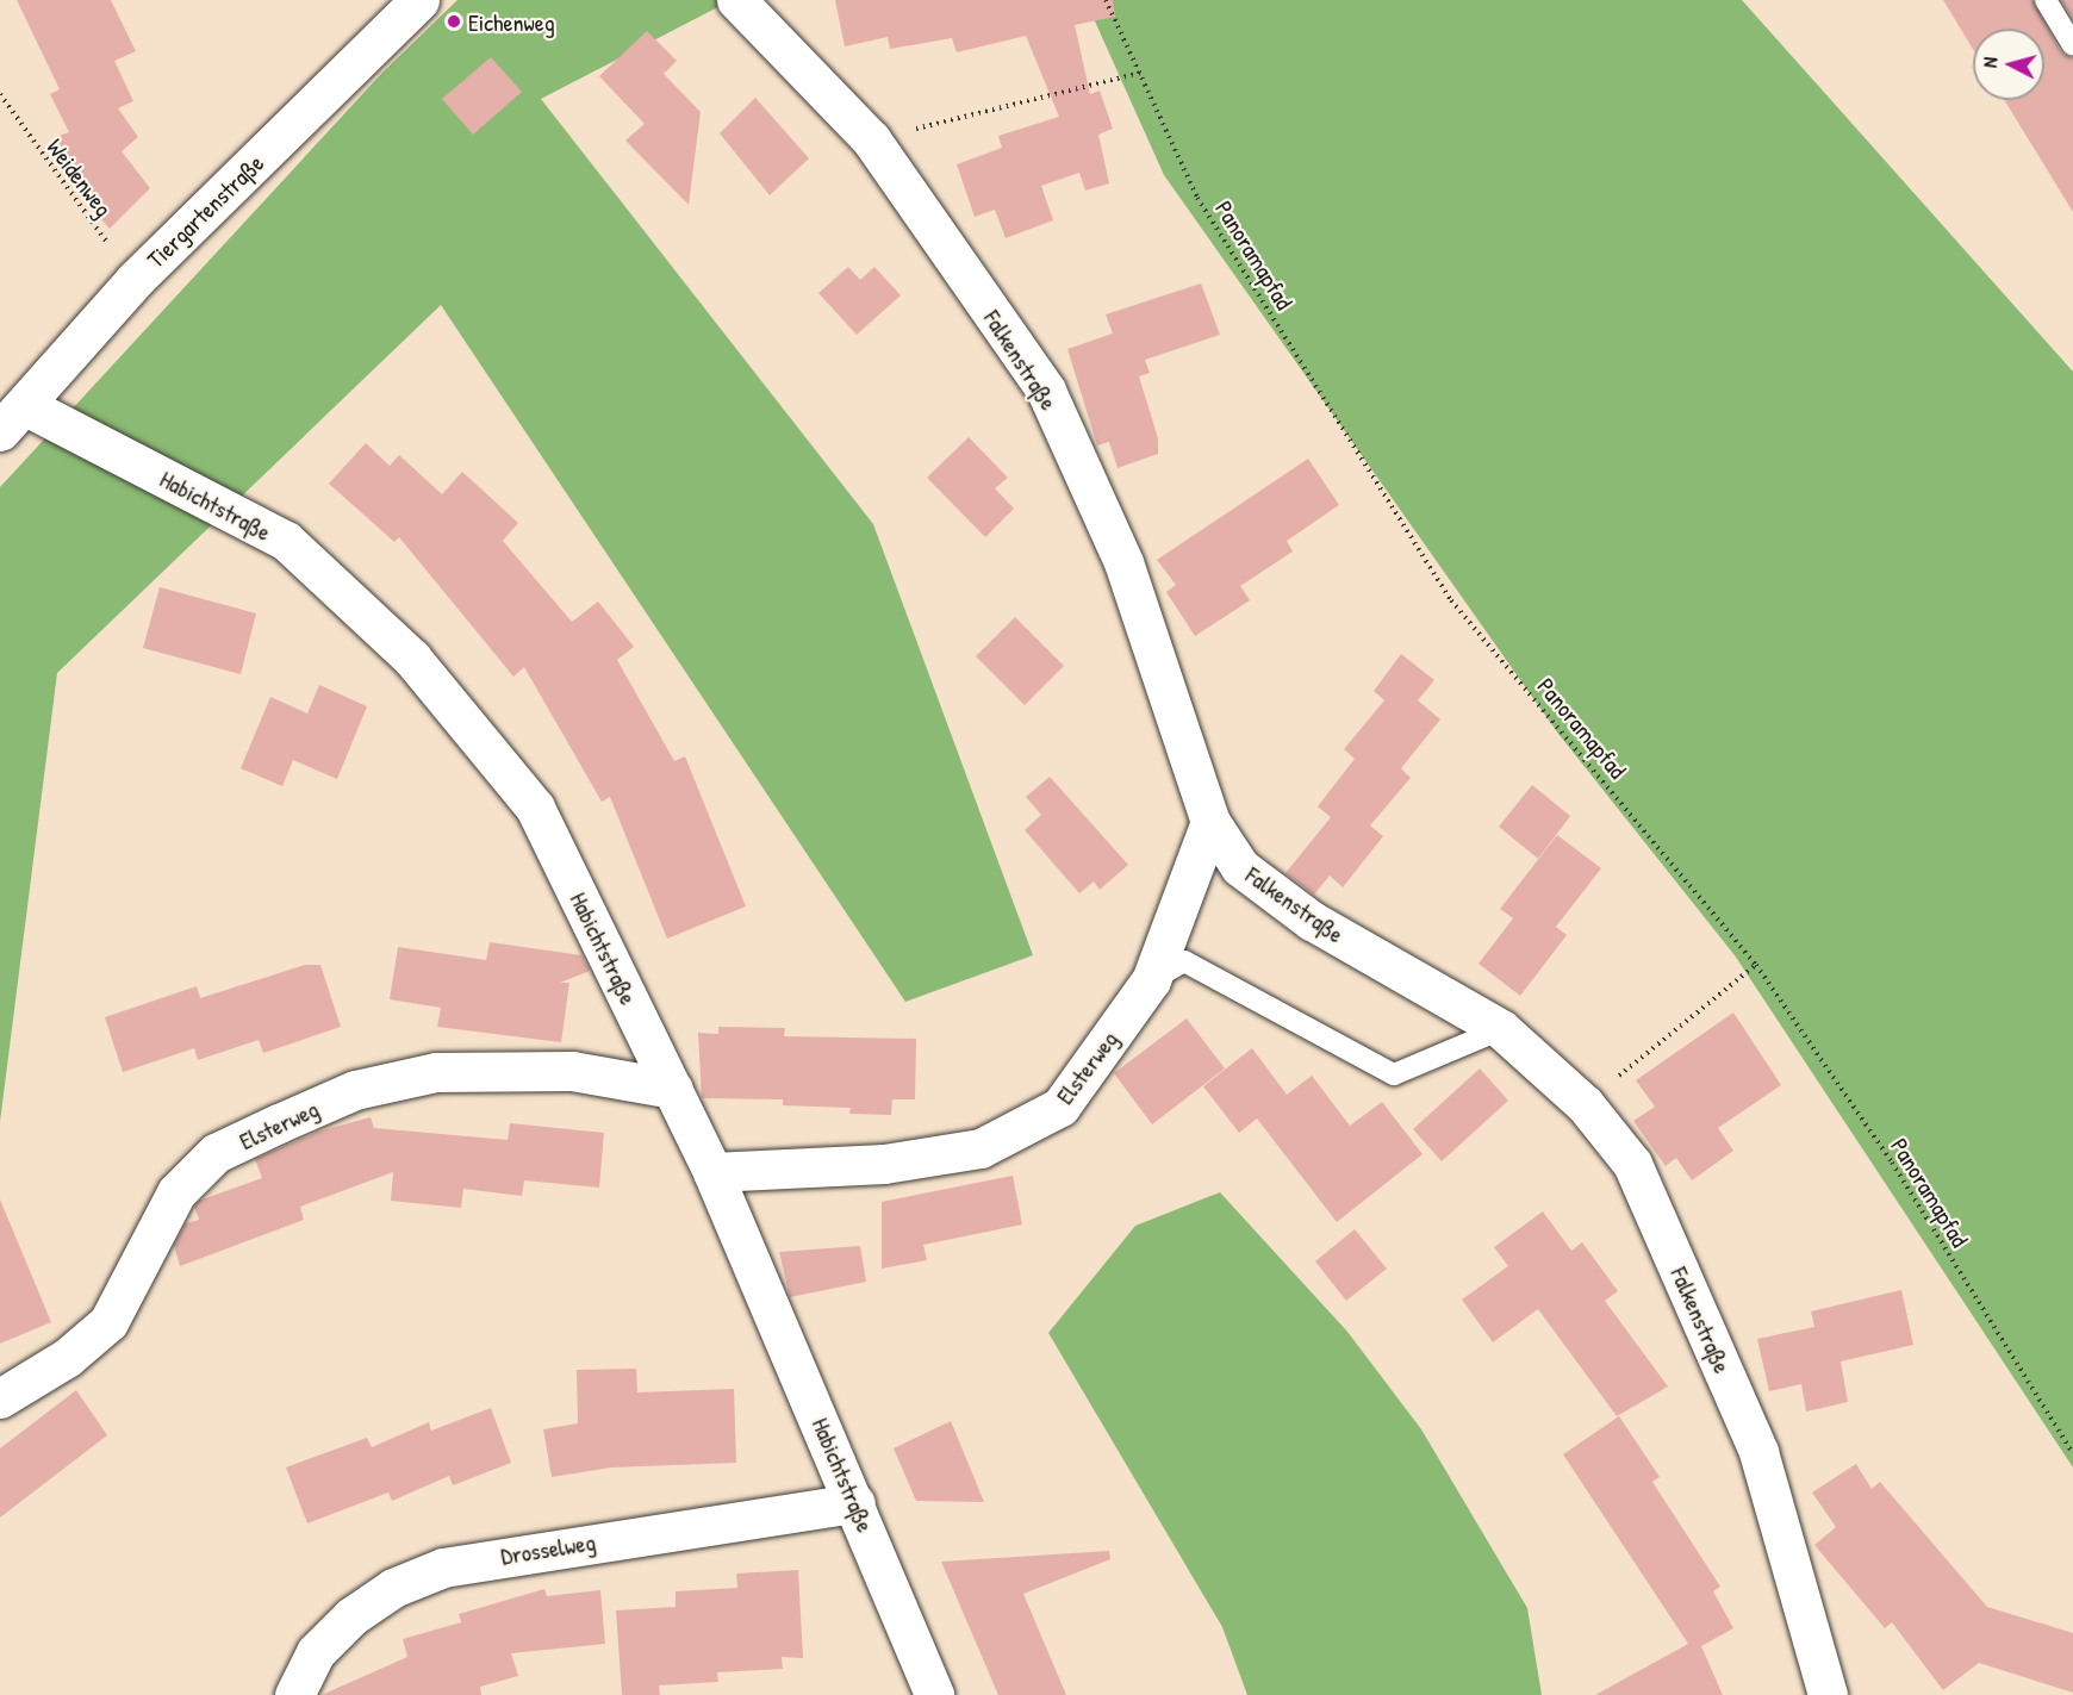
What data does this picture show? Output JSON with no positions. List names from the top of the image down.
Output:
{
  "streets": {
    "street": [
      "Tiergartenstraße",
      "Falkenstraße",
      "Habichtstraße",
      "Elsterweg",
      "Drosselweg"
    ],
    "path": ["Weidenweg", "Panoramapfad"]
  },
  "crossings": [
    ["Weidenweg", "Tiergartenstraße"],
    ["Tiergartenstraße", "Habichtstraße"],
    ["Falkenstraße", "Elsterweg"],
    ["Habichtstraße", "Elsterweg"],
    ["Habichtstraße", "Drosselweg"]
  ],
  "places": ["Eichenweg"],
  "north": "left"
}
